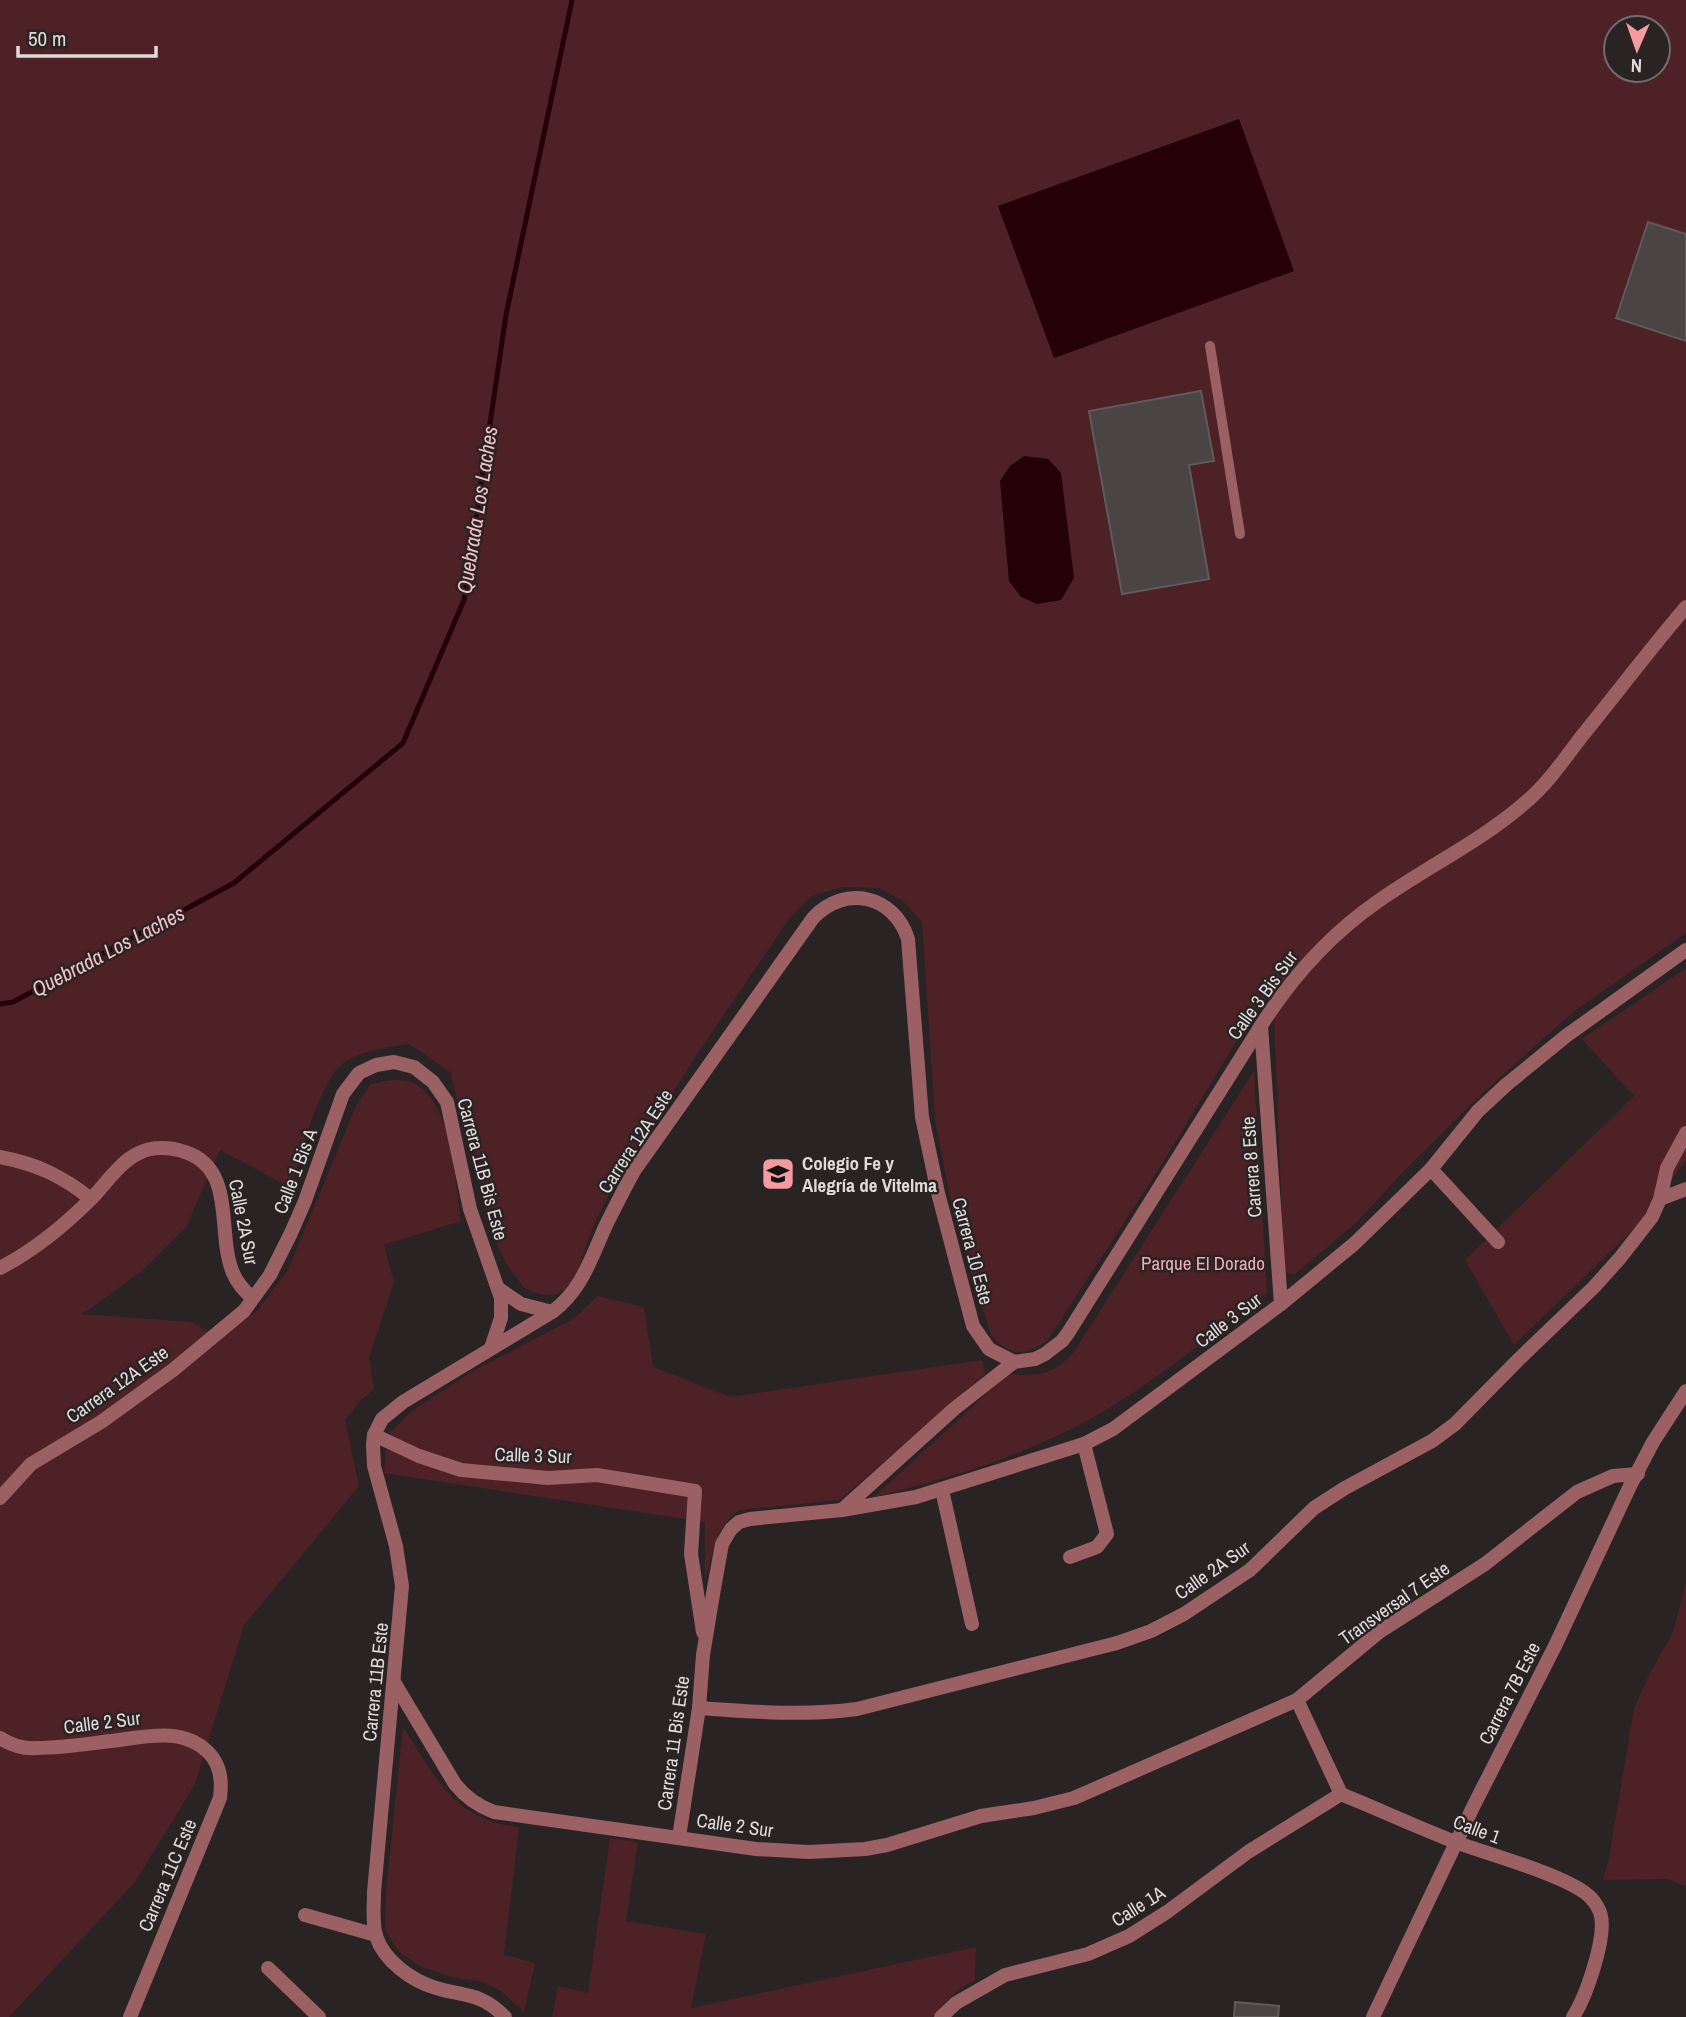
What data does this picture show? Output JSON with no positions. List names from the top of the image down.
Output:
{
  "streets": {
    "street": [
      "Calle 3 Bis Sur",
      "Carrera 12A Este",
      "Carrera 8 Este",
      "Carrera 11B Bis Este",
      "Calle 1 Bis A",
      "Calle 2A Sur",
      "Carrera 10 Este",
      "Calle 3 Sur",
      "Transversal 7 Este",
      "Carrera 11B Este",
      "Carrera 7B Este",
      "Calle 2 Sur",
      "Carrera 11 Bis Este",
      "Calle 1",
      "Carrera 11C Este",
      "Calle 1A"
    ]
  },
  "crossings": [
    ["Calle 3 Bis Sur", "Carrera 8 Este"],
    ["Calle 3 Bis Sur", "Carrera 10 Este"],
    ["Carrera 12A Este", "Carrera 11B Bis Este"],
    ["Carrera 12A Este", "Calle 1 Bis A"],
    ["Carrera 12A Este", "Calle 2A Sur"],
    ["Carrera 12A Este", "Carrera 10 Este"],
    ["Carrera 12A Este", "Calle 3 Sur"],
    ["Carrera 12A Este", "Carrera 11B Este"],
    ["Carrera 8 Este", "Calle 3 Sur"],
    ["Carrera 11B Bis Este", "Calle 1 Bis A"],
    ["Calle 1 Bis A", "Calle 2A Sur"],
    ["Calle 2A Sur", "Carrera 11 Bis Este"],
    ["Calle 3 Sur", "Carrera 11B Este"],
    ["Calle 3 Sur", "Carrera 11 Bis Este"],
    ["Transversal 7 Este", "Carrera 7B Este"],
    ["Transversal 7 Este", "Calle 2 Sur"],
    ["Carrera 11B Este", "Calle 2 Sur"],
    ["Carrera 7B Este", "Calle 1"],
    ["Calle 2 Sur", "Carrera 11 Bis Este"],
    ["Calle 2 Sur", "Carrera 11C Este"],
    ["Calle 1", "Calle 1A"]
  ],
  "water": ["Quebrada Los Laches"],
  "parks": ["Parque El Dorado"],
  "places": {
    "school or university": ["Colegio Fe y Alegría de Vitelma"]
  },
  "scale_bar": "50 m",
  "north": "bottom"
}
